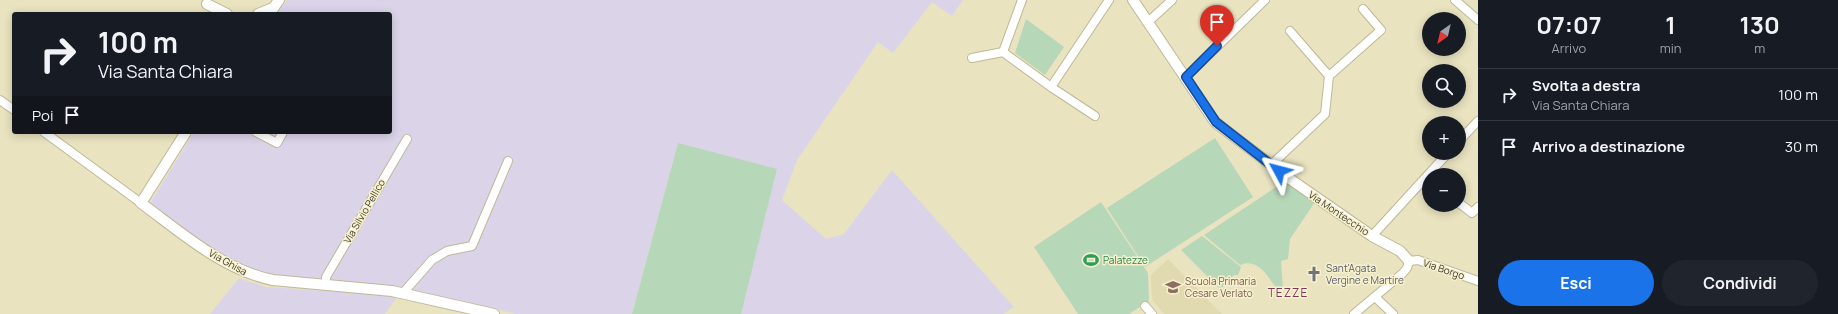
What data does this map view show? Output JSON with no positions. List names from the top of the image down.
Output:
{
  "streets": {
    "street": [
      "Via Silvio Pellico",
      "Via Montecchio",
      "Via Ghisa",
      "Via Borgo"
    ]
  },
  "crossings": [
    ["Via Silvio Pellico", "Via Ghisa"],
    ["Via Montecchio", "Via Borgo"]
  ],
  "districts": ["TEZZE"],
  "places": {
    "sports": ["Palatezze"],
    "church": ["Sant'Agata Vergine e Martire"],
    "school or university": ["Scuola Primaria Cesare Verlato"]
  },
  "north": "bottom left",
  "page": {
    "eta": [
      "07:07",
      "Arrivo",
      "1",
      "min",
      "130",
      "m"
    ],
    "map_buttons": ["+", "−"],
    "turn": ["100 m", "Via Santa Chiara"],
    "list": [
      {
        "name": "Svolta a destra",
        "note": "Via Santa Chiara",
        "value": "100 m"
      },
      {
        "name": "Arrivo a destinazione",
        "value": "30 m"
      }
    ],
    "then": "Poi",
    "buttons": ["Esci", "Condividi"]
  }
}
